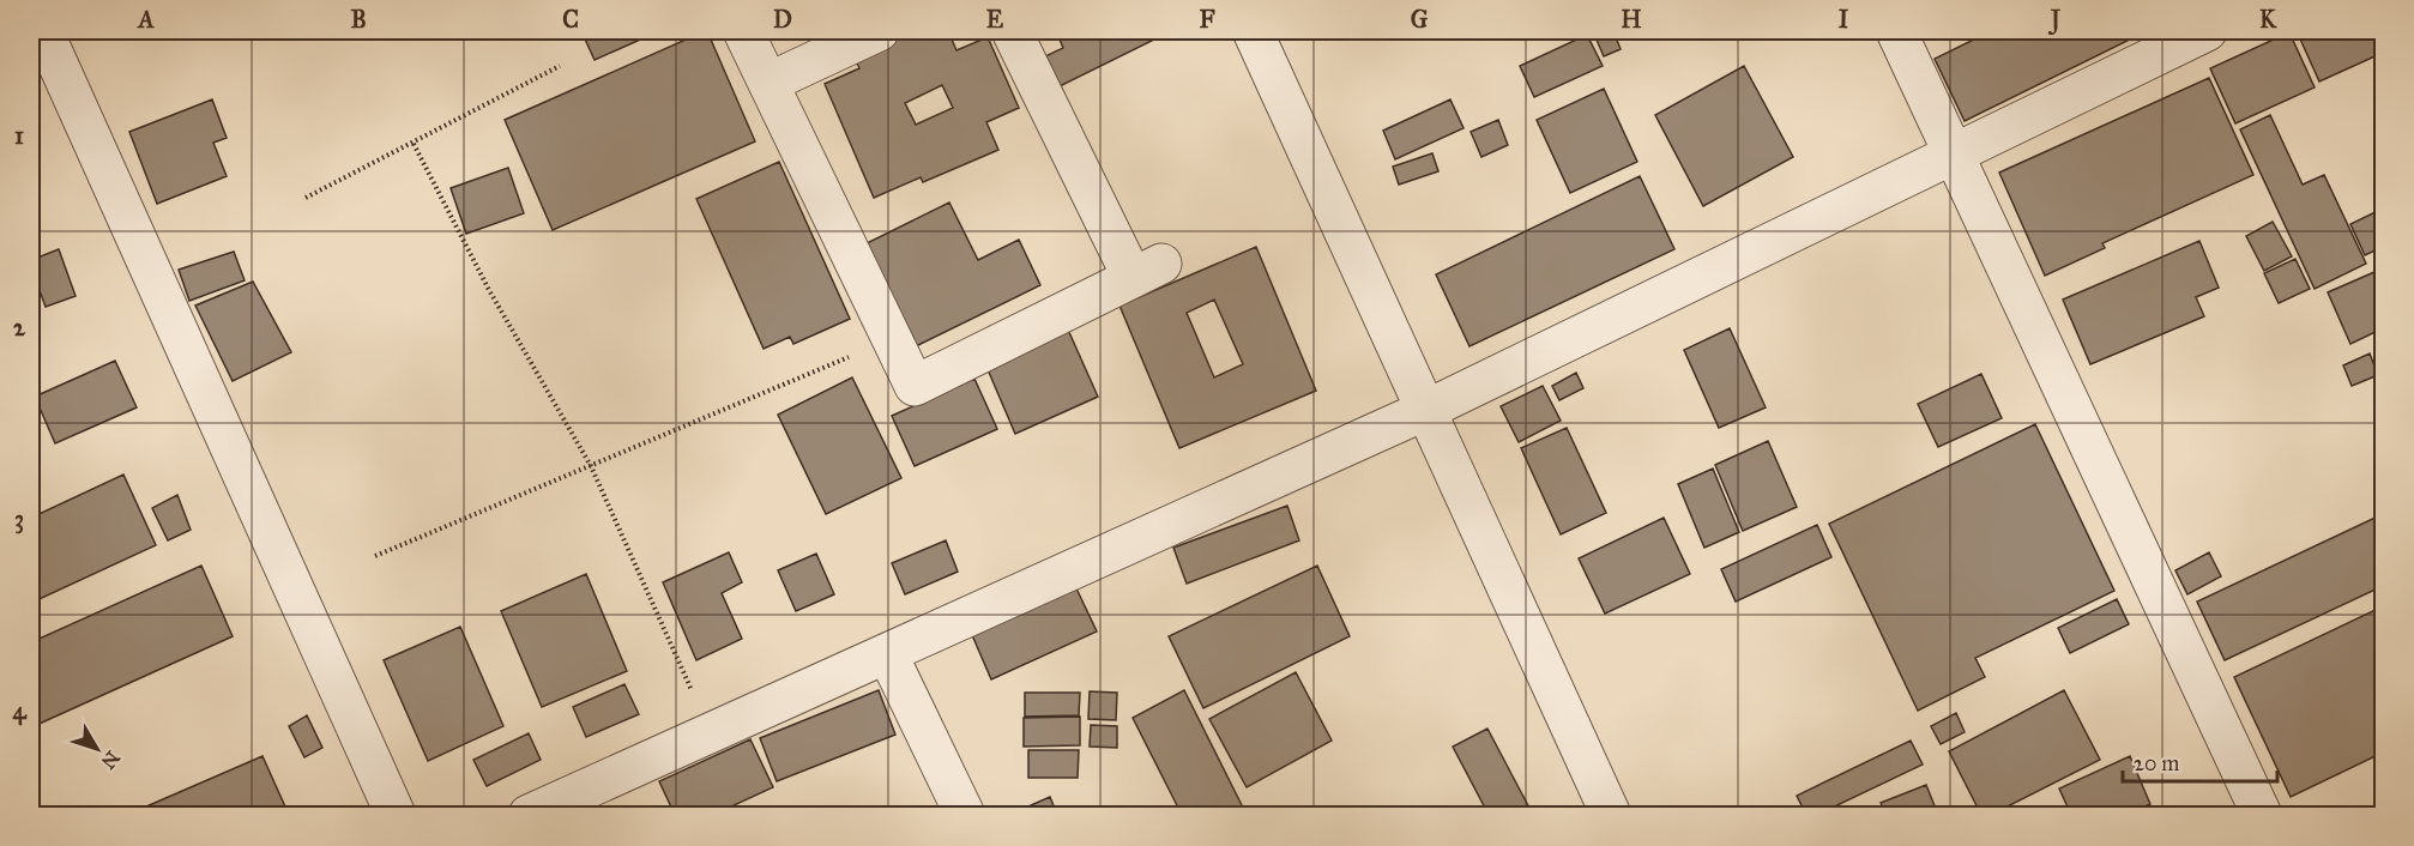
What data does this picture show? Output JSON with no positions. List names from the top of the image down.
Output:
{
  "scale_bar": "20 m",
  "north": "bottom right",
  "grid": {
    "columns": [
      "A",
      "B",
      "C",
      "D",
      "E",
      "F",
      "G",
      "H",
      "I",
      "J",
      "K"
    ],
    "rows": [
      "1",
      "2",
      "3",
      "4"
    ]
  }
}
